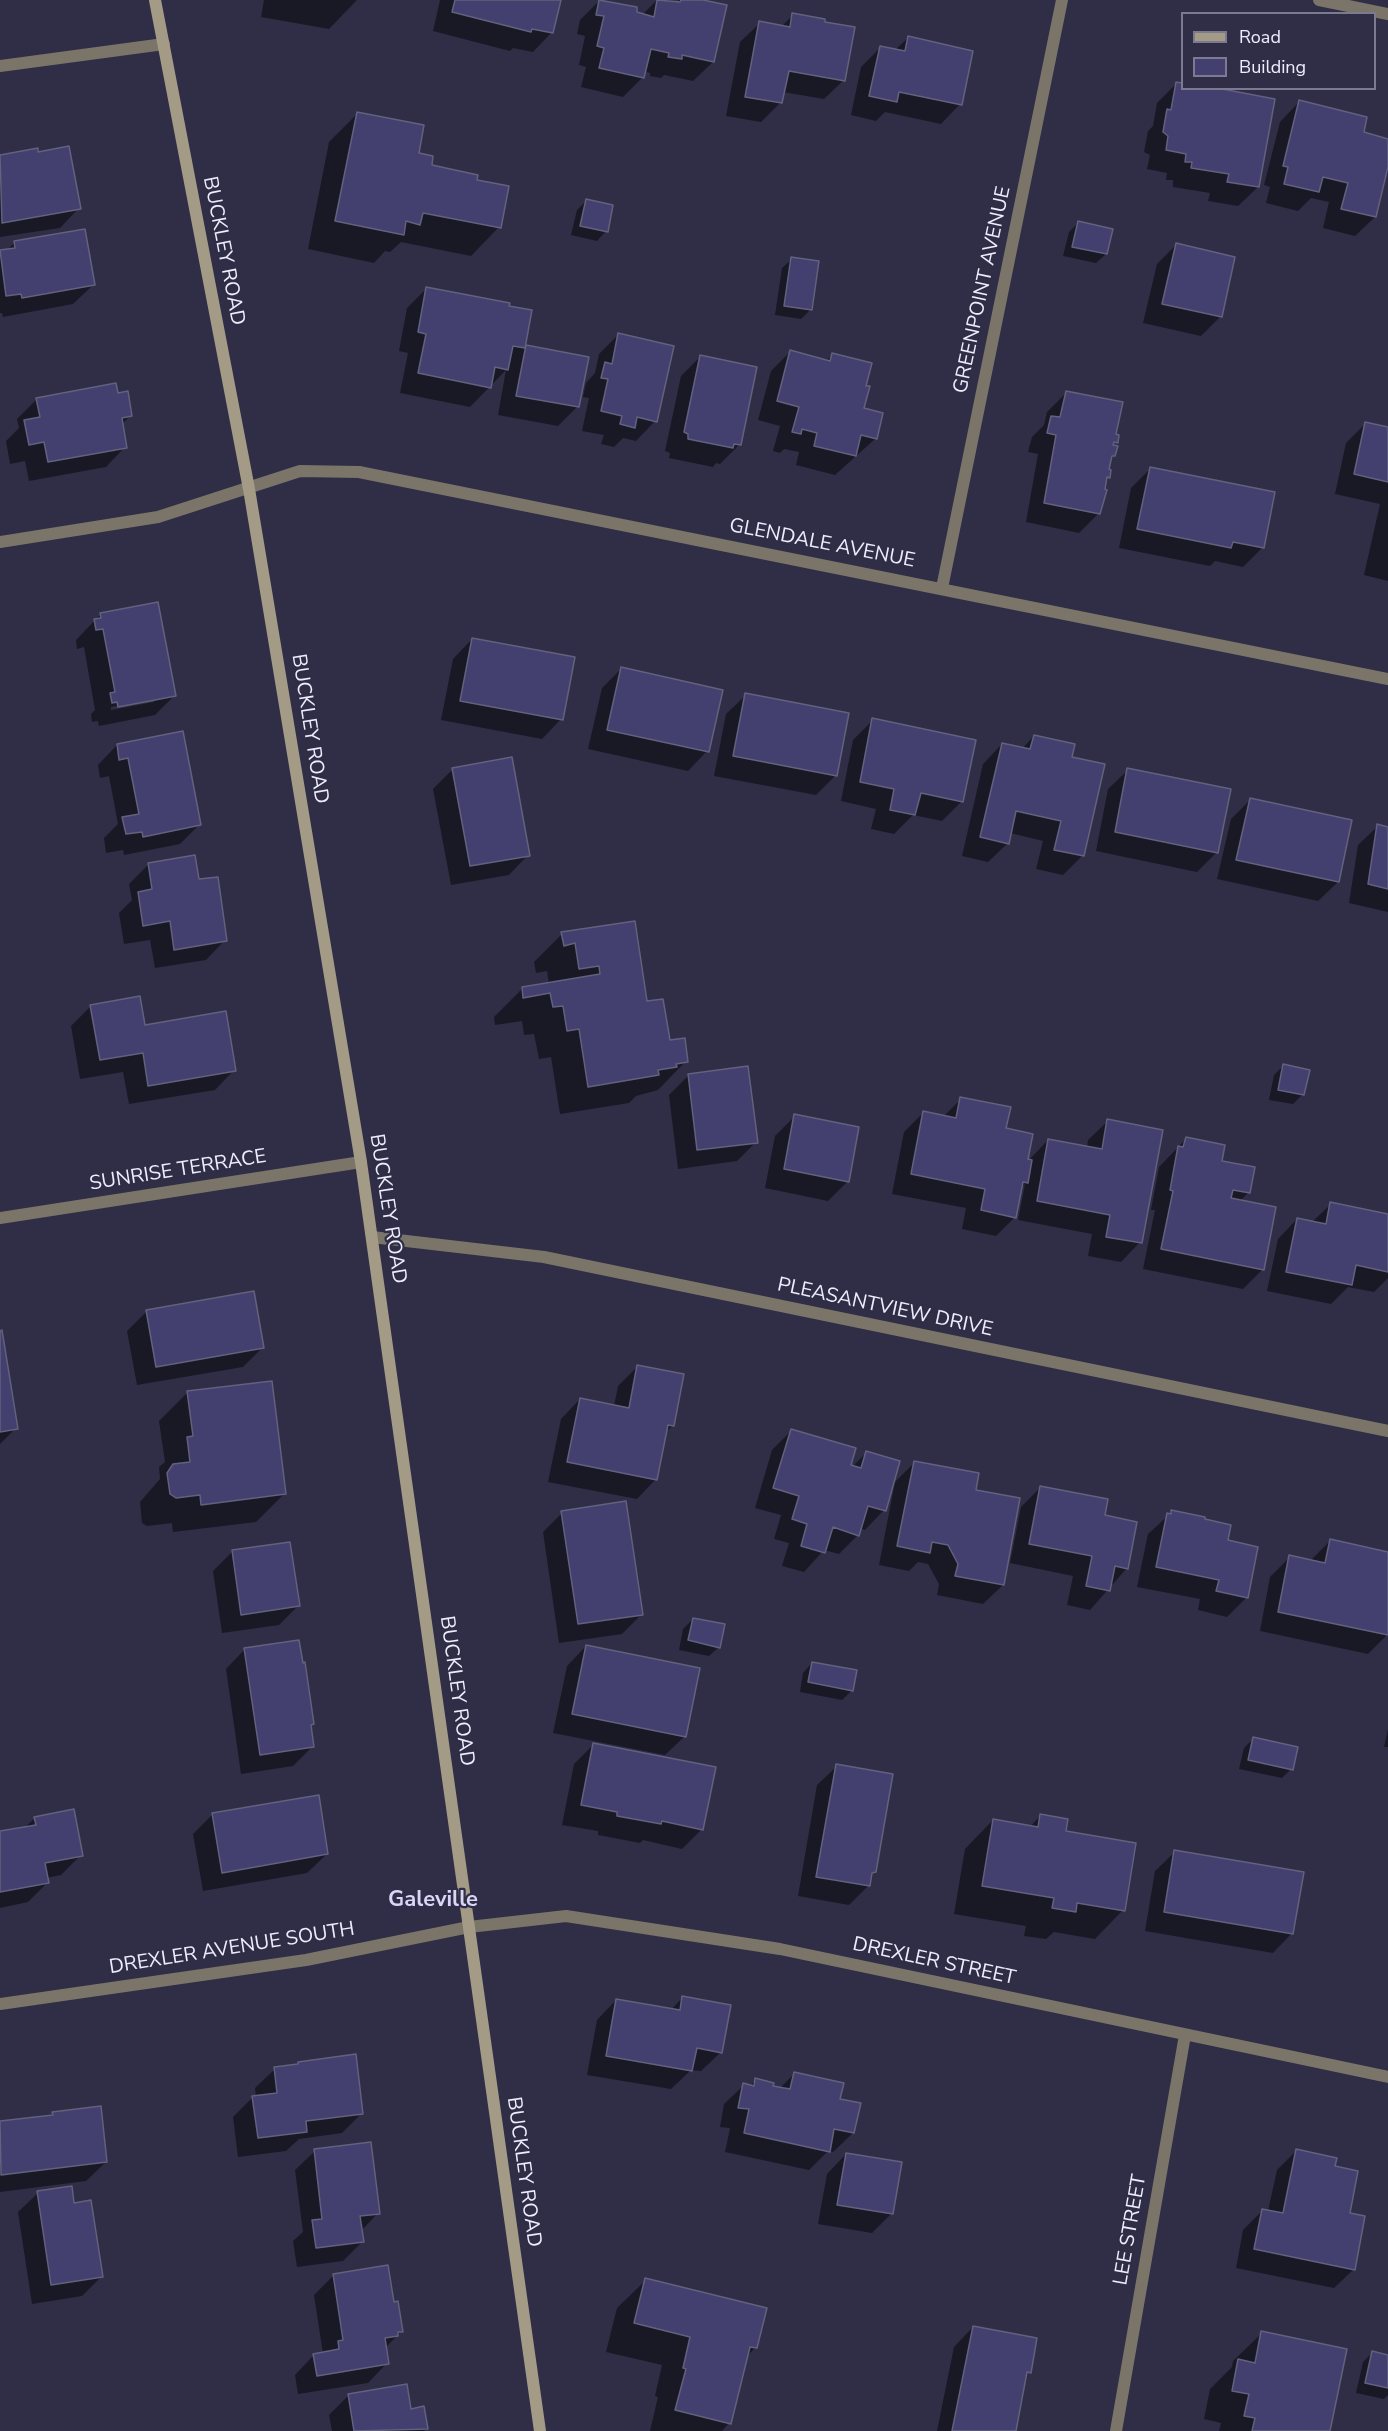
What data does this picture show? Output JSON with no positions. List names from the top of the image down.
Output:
{
  "streets": {
    "street": [
      "BUCKLEY ROAD",
      "GREENPOINT AVENUE",
      "GLENDALE AVENUE",
      "SUNRISE TERRACE",
      "PLEASANTVIEW DRIVE",
      "DREXLER AVENUE SOUTH",
      "DREXLER STREET",
      "LEE STREET"
    ]
  },
  "crossings": [
    ["BUCKLEY ROAD", "GLENDALE AVENUE"],
    ["BUCKLEY ROAD", "SUNRISE TERRACE"],
    ["BUCKLEY ROAD", "PLEASANTVIEW DRIVE"],
    ["BUCKLEY ROAD", "DREXLER AVENUE SOUTH"],
    ["BUCKLEY ROAD", "DREXLER STREET"],
    ["GREENPOINT AVENUE", "GLENDALE AVENUE"],
    ["DREXLER AVENUE SOUTH", "DREXLER STREET"],
    ["DREXLER STREET", "LEE STREET"]
  ],
  "districts": ["Galeville"],
  "legend": ["Road", "Building"]
}
